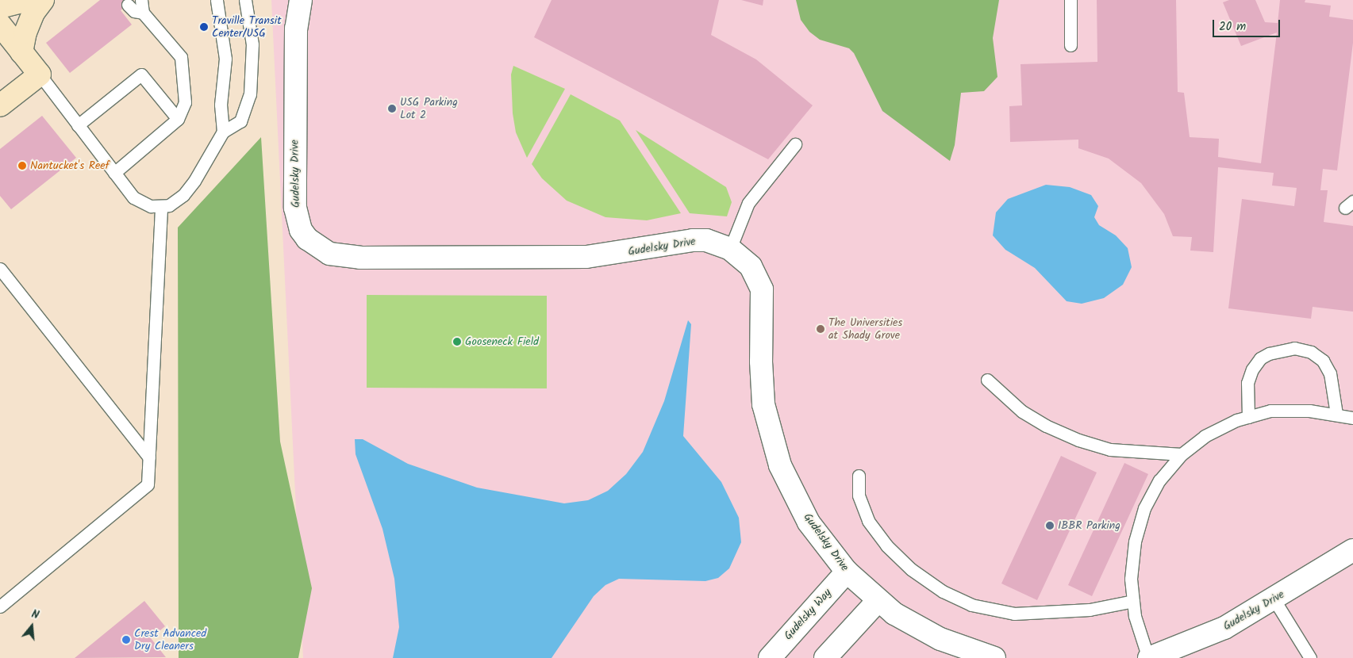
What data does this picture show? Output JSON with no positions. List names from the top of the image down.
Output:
{
  "streets": {
    "street": ["Gudelsky Drive", "Gudelsky Way"]
  },
  "crossings": [
    ["Gudelsky Drive", "Gudelsky Way"]
  ],
  "places": [
    "Traville Transit Center/USG",
    "USG Parking Lot 2",
    "Nantucket's Reef",
    "The Universities at Shady Grove",
    "Gooseneck Field",
    "IBBR Parking",
    "Crest Advanced Dry Cleaners"
  ],
  "scale_bar": "20 m",
  "north": "top"
}
